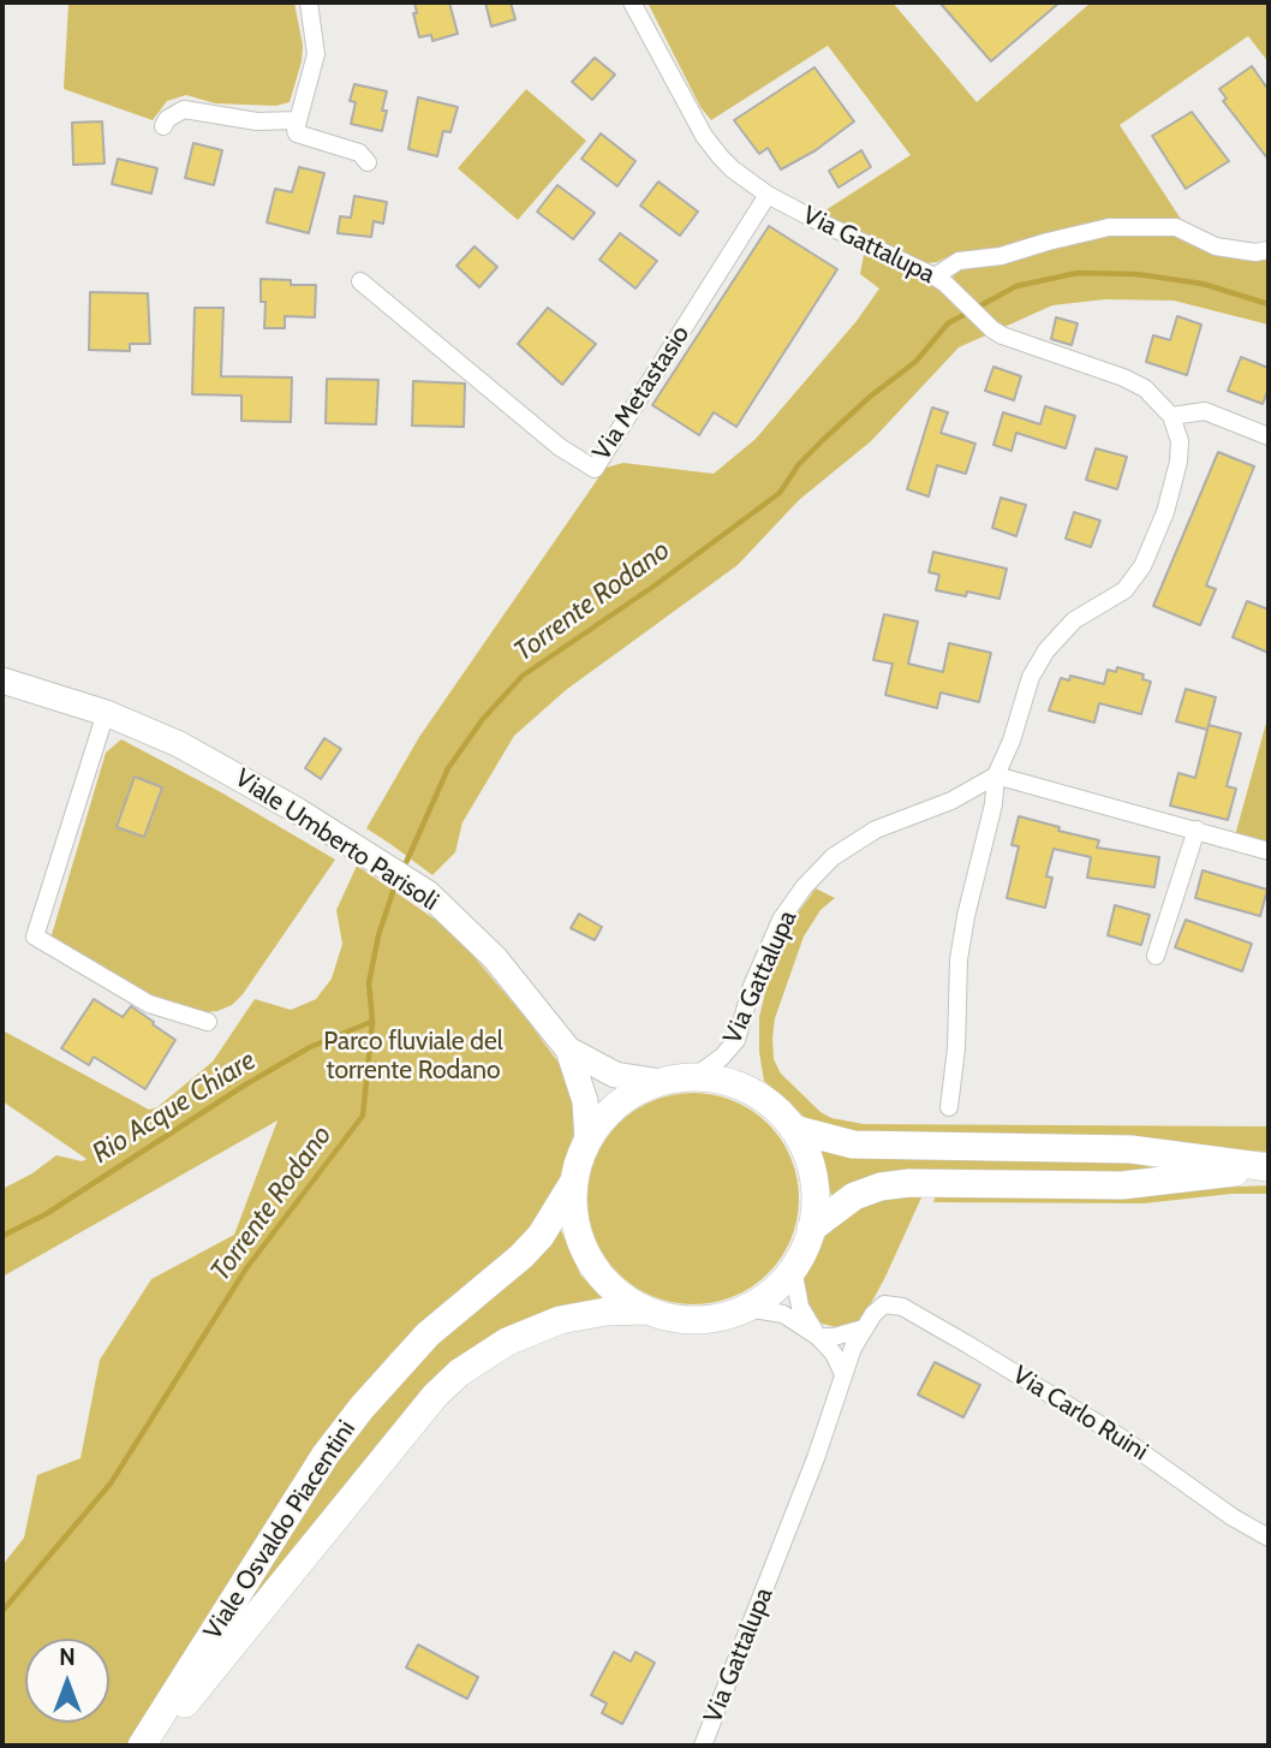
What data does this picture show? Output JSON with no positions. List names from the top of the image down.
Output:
{
  "streets": {
    "main road": ["Viale Umberto Parisoli", "Viale Osvaldo Piacentini"],
    "street": ["Via Gattalupa", "Via Metastasio", "Via Carlo Ruini"]
  },
  "crossings": [
    ["Via Gattalupa", "Via Metastasio"],
    ["Via Gattalupa", "Viale Umberto Parisoli"],
    ["Via Gattalupa", "Via Carlo Ruini"],
    ["Via Gattalupa", "Viale Osvaldo Piacentini"],
    ["Viale Umberto Parisoli", "Viale Osvaldo Piacentini"]
  ],
  "water": ["Torrente Rodano", "Rio Acque Chiare"],
  "parks": ["Parco fluviale del torrente Rodano"],
  "north": "top"
}
